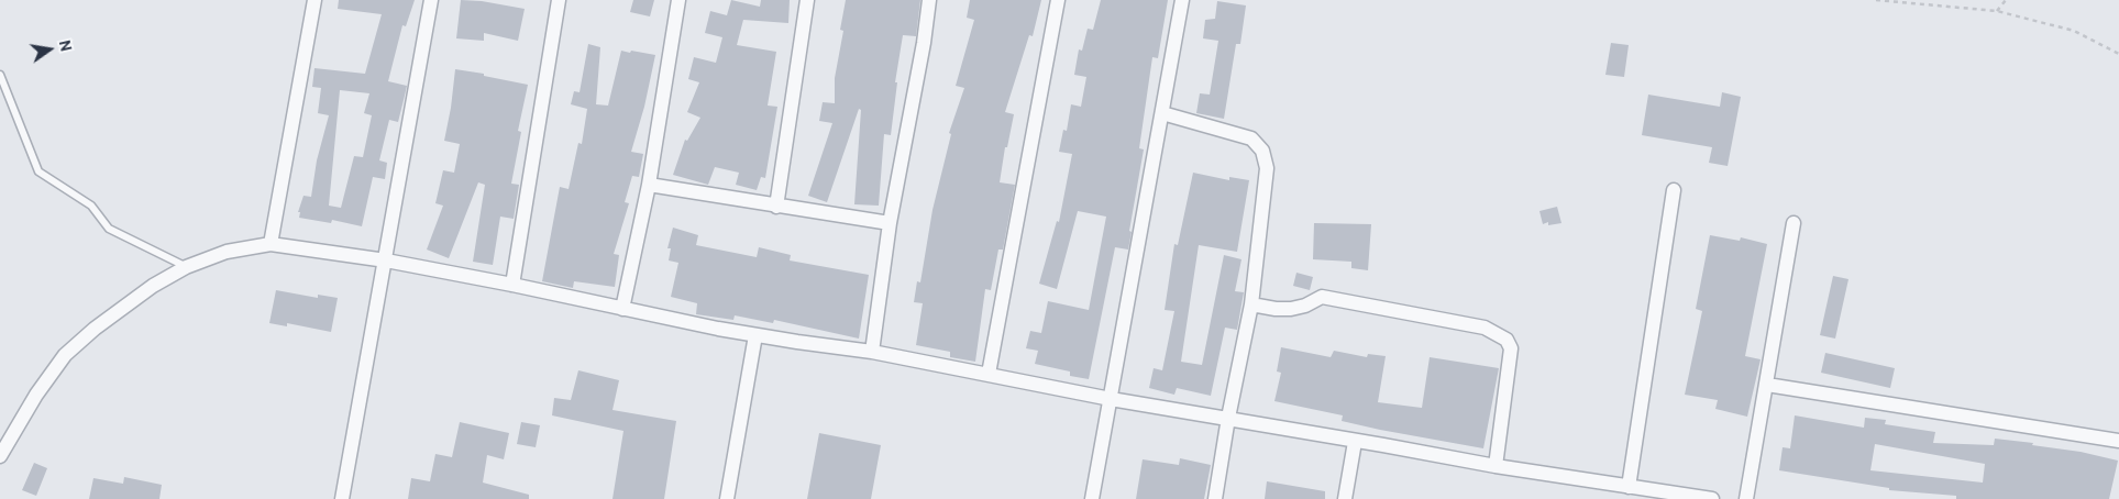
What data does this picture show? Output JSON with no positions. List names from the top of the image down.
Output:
{
  "north": "right"
}
